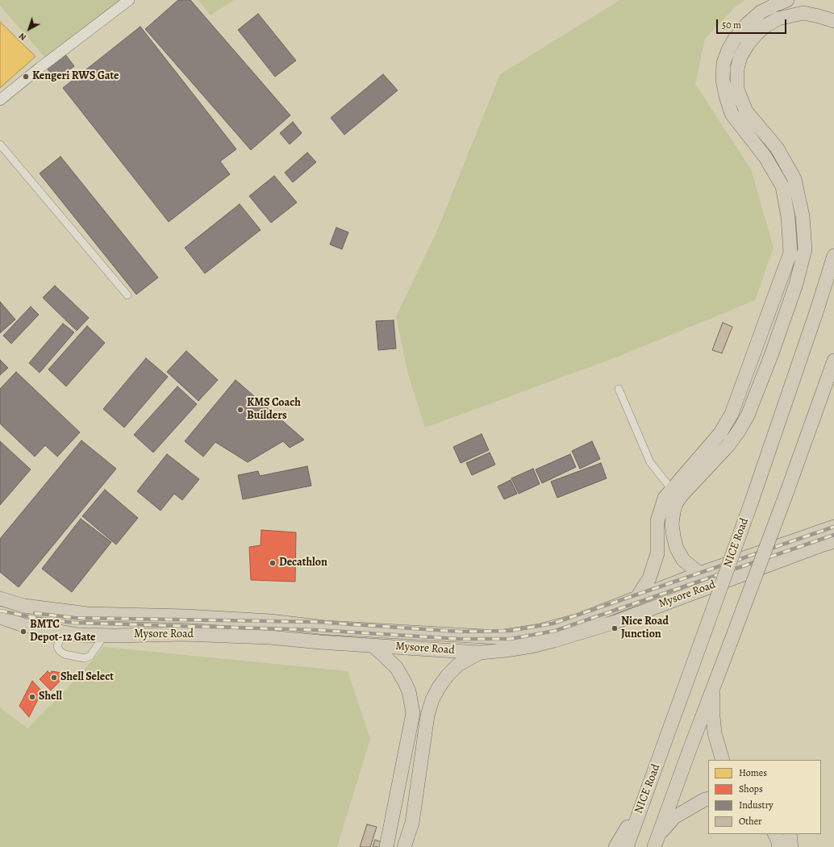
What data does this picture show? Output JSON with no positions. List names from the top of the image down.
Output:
{
  "streets": {
    "highway": ["NICE Road", "Mysore Road"]
  },
  "places": [
    "Kengeri RWS Gate",
    "KMS Coach Builders",
    "Decathlon",
    "Nice Road Junction",
    "BMTC Depot-12 Gate",
    "Shell Select",
    "Shell"
  ],
  "legend": [
    "Homes",
    "Shops",
    "Industry",
    "Other"
  ],
  "scale_bar": "50 m",
  "north": "bottom left"
}
